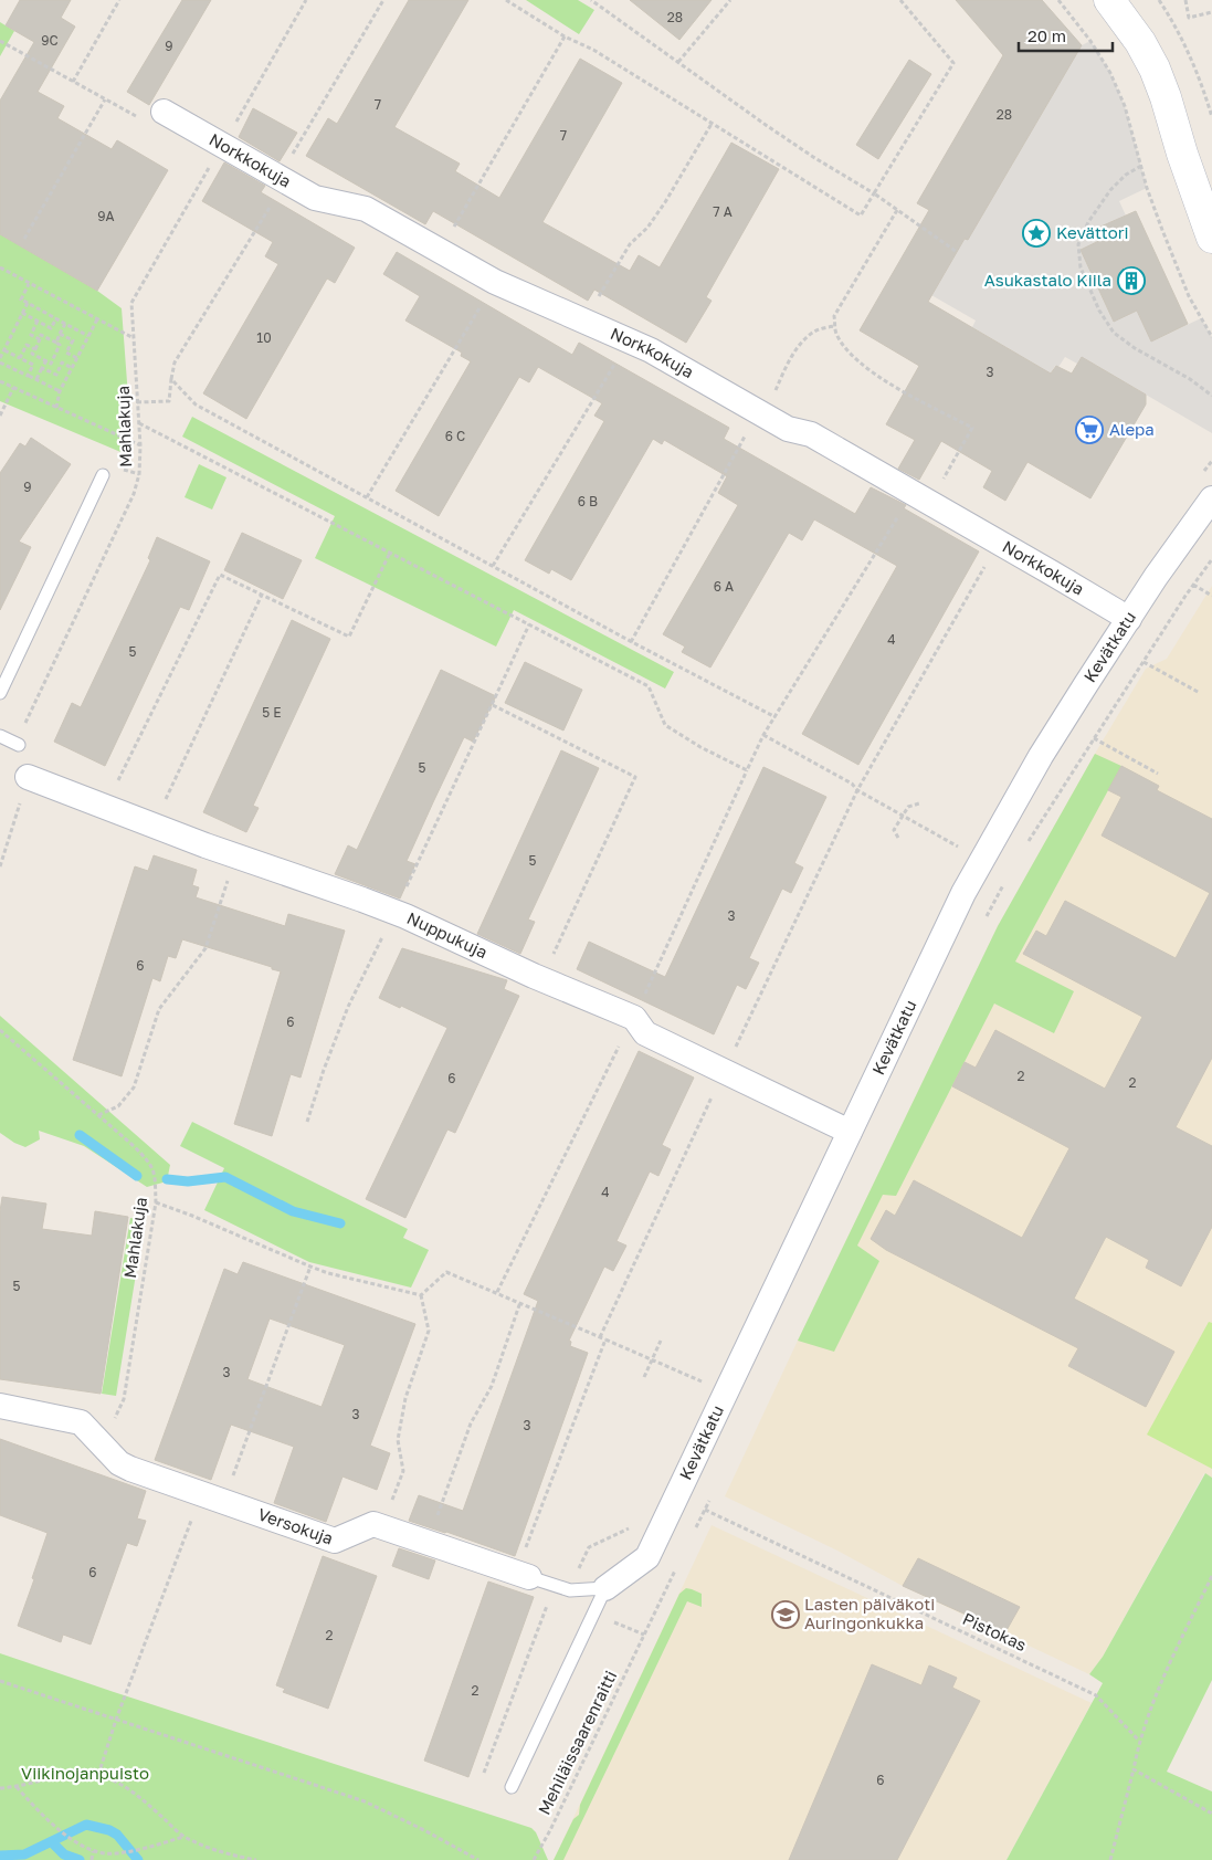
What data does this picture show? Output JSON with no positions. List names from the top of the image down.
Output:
{
  "streets": {
    "street": [
      "Norkkokuja",
      "Kevätkatu",
      "Nuppukuja",
      "Versokuja"
    ],
    "path": ["Mahlakuja", "Pistokas", "Mehiläissaarenraitti"]
  },
  "crossings": [
    ["Norkkokuja", "Mahlakuja"],
    ["Norkkokuja", "Kevätkatu"],
    ["Mahlakuja", "Versokuja"],
    ["Kevätkatu", "Nuppukuja"],
    ["Kevätkatu", "Versokuja"]
  ],
  "parks": ["Viikinojanpuisto"],
  "places": {
    "place": ["Kevättori"],
    "building": ["Asukastalo Kiila"],
    "supermarket": ["Alepa"],
    "school or university": ["Lasten päiväkoti Auringonkukka"]
  },
  "house_numbers": [
    "28",
    "9C",
    "9",
    "7",
    "28",
    "7",
    "7 A",
    "9A",
    "10",
    "3",
    "6 C",
    "9",
    "6 B",
    "6 A",
    "4",
    "5",
    "5 E",
    "5",
    "5",
    "3",
    "6",
    "6",
    "2",
    "6",
    "2",
    "4",
    "5",
    "3",
    "3",
    "3",
    "6",
    "2",
    "2",
    "6"
  ],
  "scale_bar": "20 m"
}
